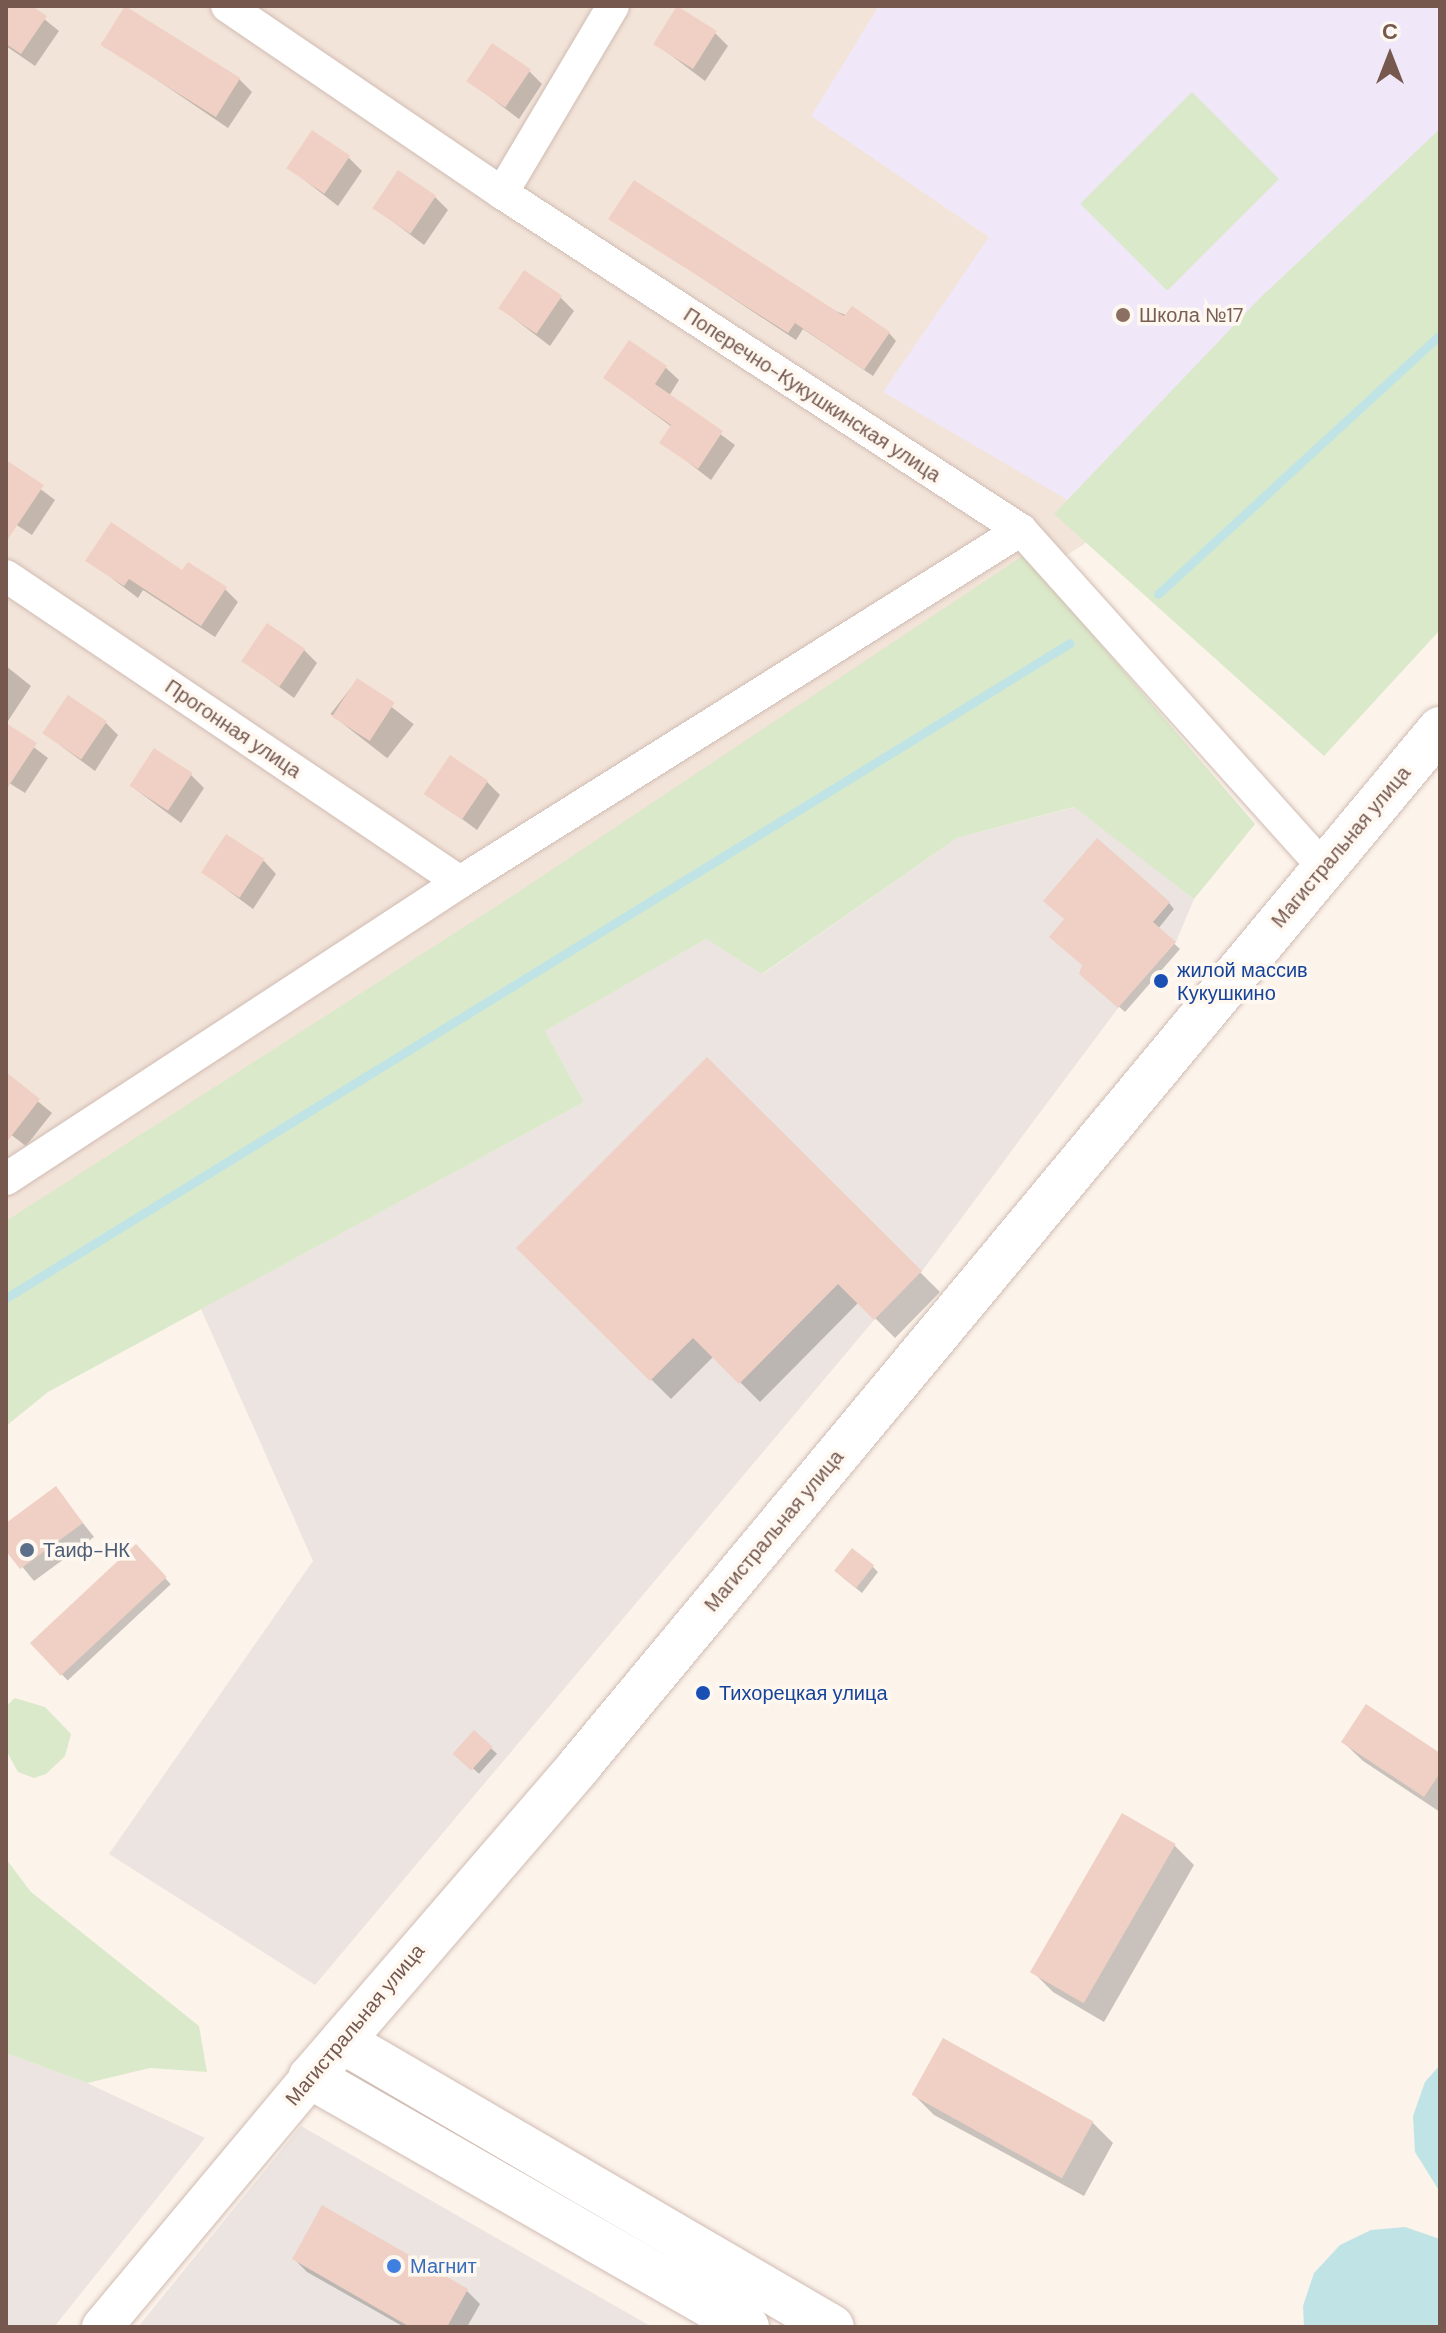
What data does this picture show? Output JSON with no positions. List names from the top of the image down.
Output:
{
  "streets": {
    "main road": ["Магистральная улица"],
    "street": ["Поперечно-Кукушкинская улица", "Прогонная улица"]
  },
  "crossings": [
    ["Поперечно-Кукушкинская улица", "Магистральная улица"]
  ],
  "places": [
    "Школа №17",
    "жилой массив Кукушкино",
    "Таиф-НК",
    "Тихорецкая улица",
    "Магнит"
  ],
  "north": "top"
}
